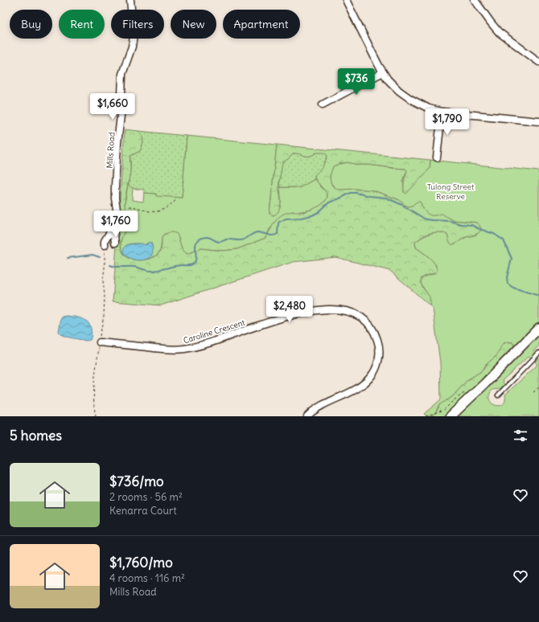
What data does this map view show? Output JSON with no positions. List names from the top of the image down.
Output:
{
  "streets": {
    "street": ["Mills Road", "Caroline Crescent"]
  },
  "parks": ["Tulong Street Reserve"],
  "page": {
    "chip": [
      "Buy",
      "Rent",
      "Filters",
      "New",
      "Apartment"
    ],
    "price": [
      "$736",
      "$1,660",
      "$1,790",
      "$1,760",
      "$2,480"
    ],
    "heading": "5 homes",
    "list": [
      {
        "name": "$736/mo",
        "note": "2 rooms · 56 m² · Kenarra Court"
      },
      {
        "name": "$1,760/mo",
        "note": "4 rooms · 116 m² · Mills Road"
      }
    ]
  }
}
